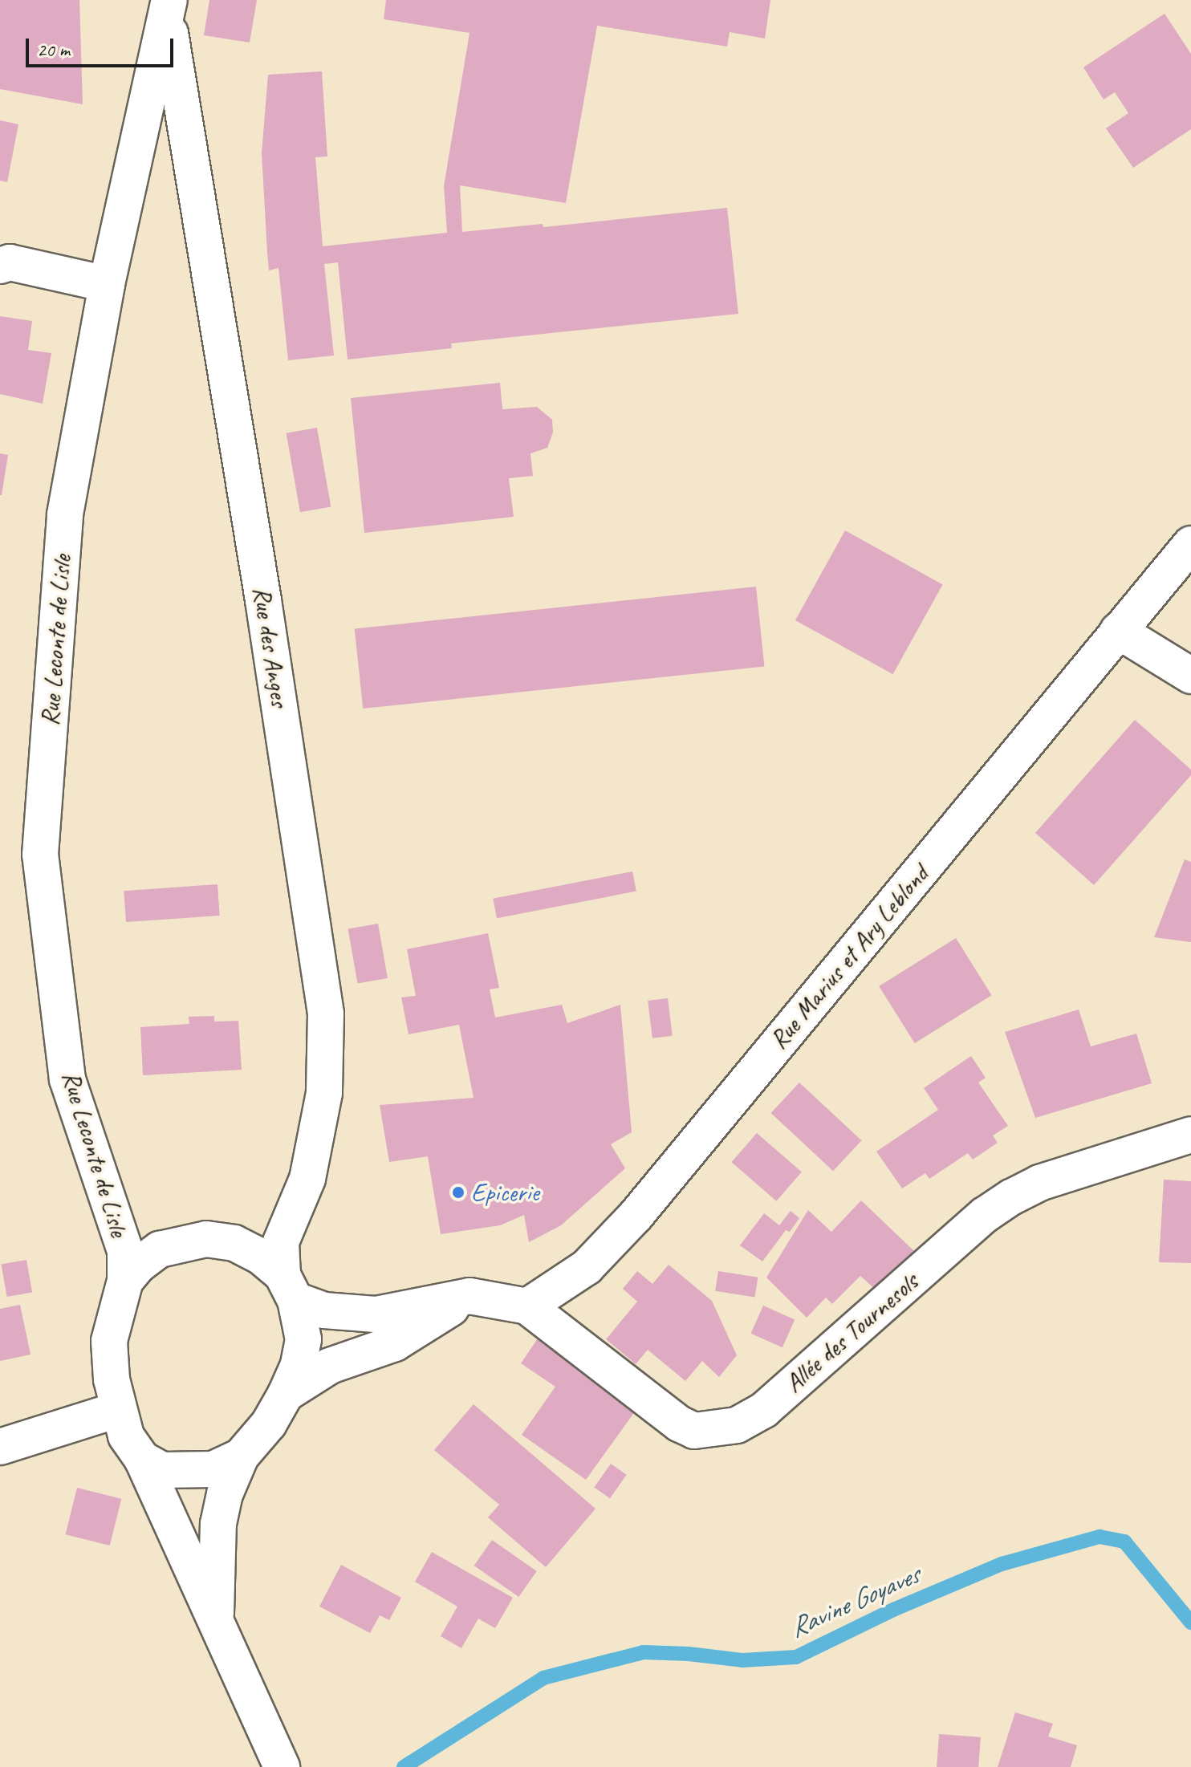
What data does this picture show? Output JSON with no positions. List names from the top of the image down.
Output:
{
  "streets": {
    "street": [
      "Rue Leconte de Lisle",
      "Rue des Anges",
      "Rue Marius et Ary Leblond",
      "Allée des Tournesols"
    ]
  },
  "crossings": [
    ["Rue Leconte de Lisle", "Rue des Anges"],
    ["Rue Marius et Ary Leblond", "Allée des Tournesols"]
  ],
  "water": ["Ravine Goyaves"],
  "places": ["Epicerie"],
  "scale_bar": "20 m"
}
